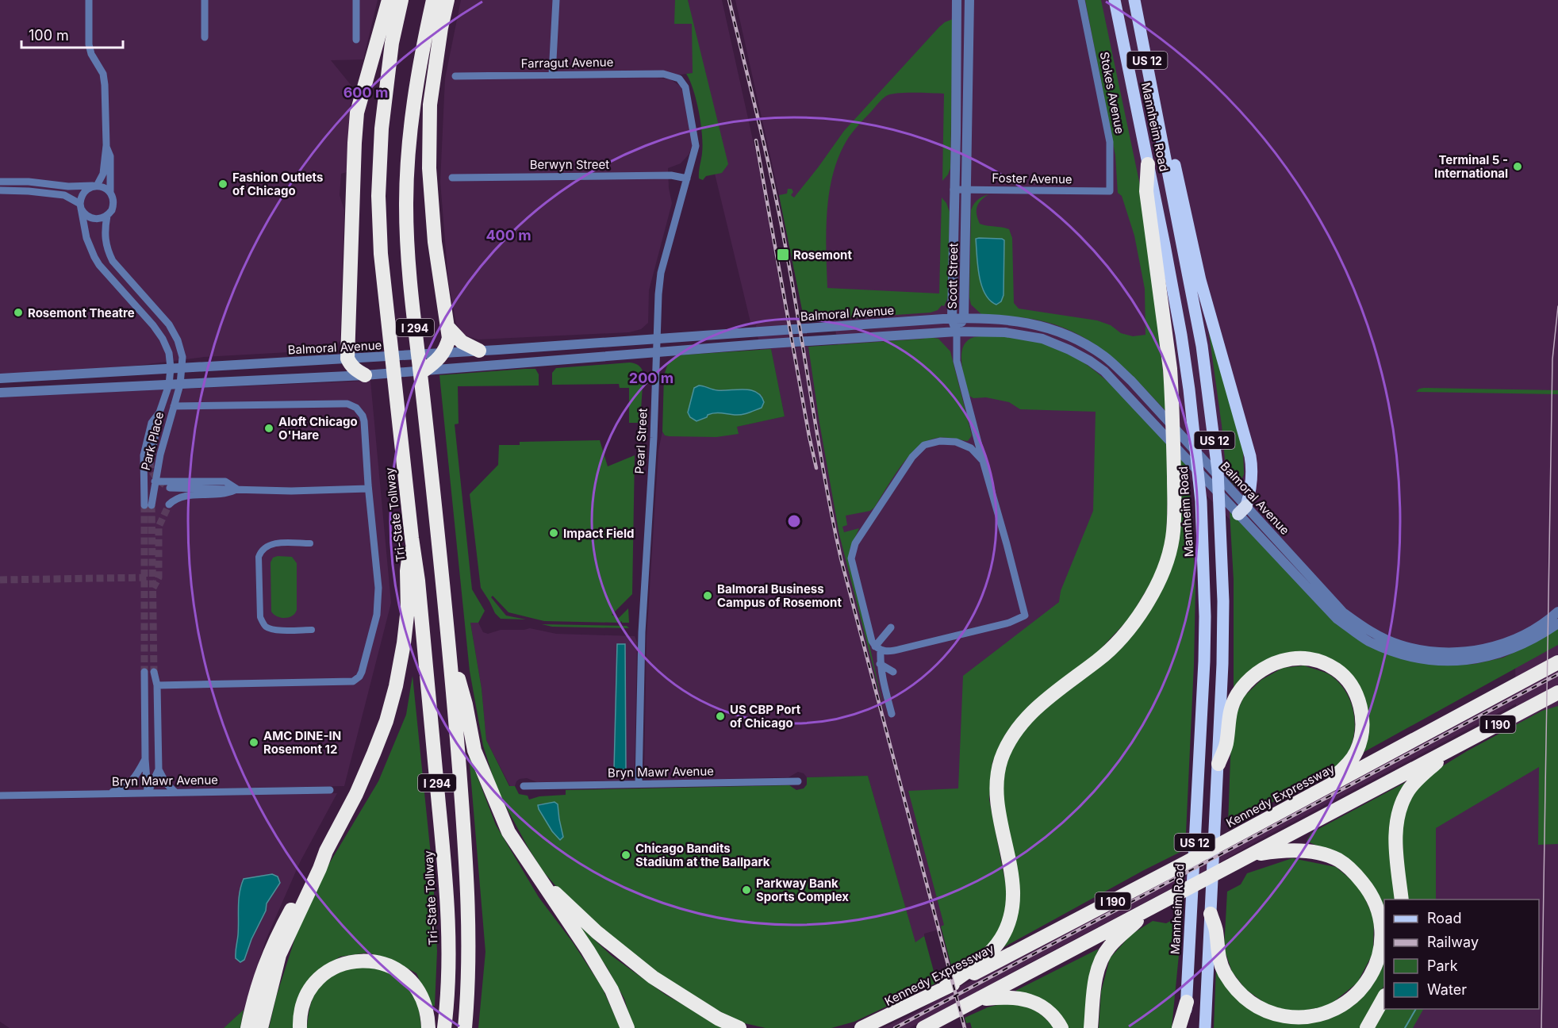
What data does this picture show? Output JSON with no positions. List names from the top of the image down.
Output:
{
  "streets": {
    "highway": [
      "I 294",
      "Tri-State Tollway",
      "I 190",
      "Kennedy Expressway"
    ],
    "main road": ["US 12", "Mannheim Road"],
    "street": [
      "Farragut Avenue",
      "Stokes Avenue",
      "Berwyn Street",
      "Foster Avenue",
      "Scott Street",
      "Balmoral Avenue",
      "Park Place",
      "Pearl Street",
      "Bryn Mawr Avenue"
    ]
  },
  "crossings": [
    ["Farragut Avenue", "Pearl Street"],
    ["Stokes Avenue", "Foster Avenue"],
    ["Berwyn Street", "Pearl Street"],
    ["Foster Avenue", "Scott Street"],
    ["Scott Street", "Balmoral Avenue"],
    ["Balmoral Avenue", "Park Place"],
    ["Balmoral Avenue", "Pearl Street"],
    ["Pearl Street", "Bryn Mawr Avenue"]
  ],
  "places": {
    "other": [
      "Terminal 5 - International",
      "Fashion Outlets of Chicago",
      "Rosemont Theatre",
      "Aloft Chicago O'Hare",
      "Impact Field",
      "Balmoral Business Campus of Rosemont",
      "US CBP Port of Chicago",
      "AMC DINE-IN Rosemont 12",
      "Chicago Bandits Stadium at the Ballpark",
      "Parkway Bank Sports Complex"
    ],
    "transit": ["Rosemont"]
  },
  "legend": [
    "Road",
    "Railway",
    "Park",
    "Water"
  ],
  "scale_bar": "100 m",
  "rings": ["600 m", "400 m", "200 m"]
}
